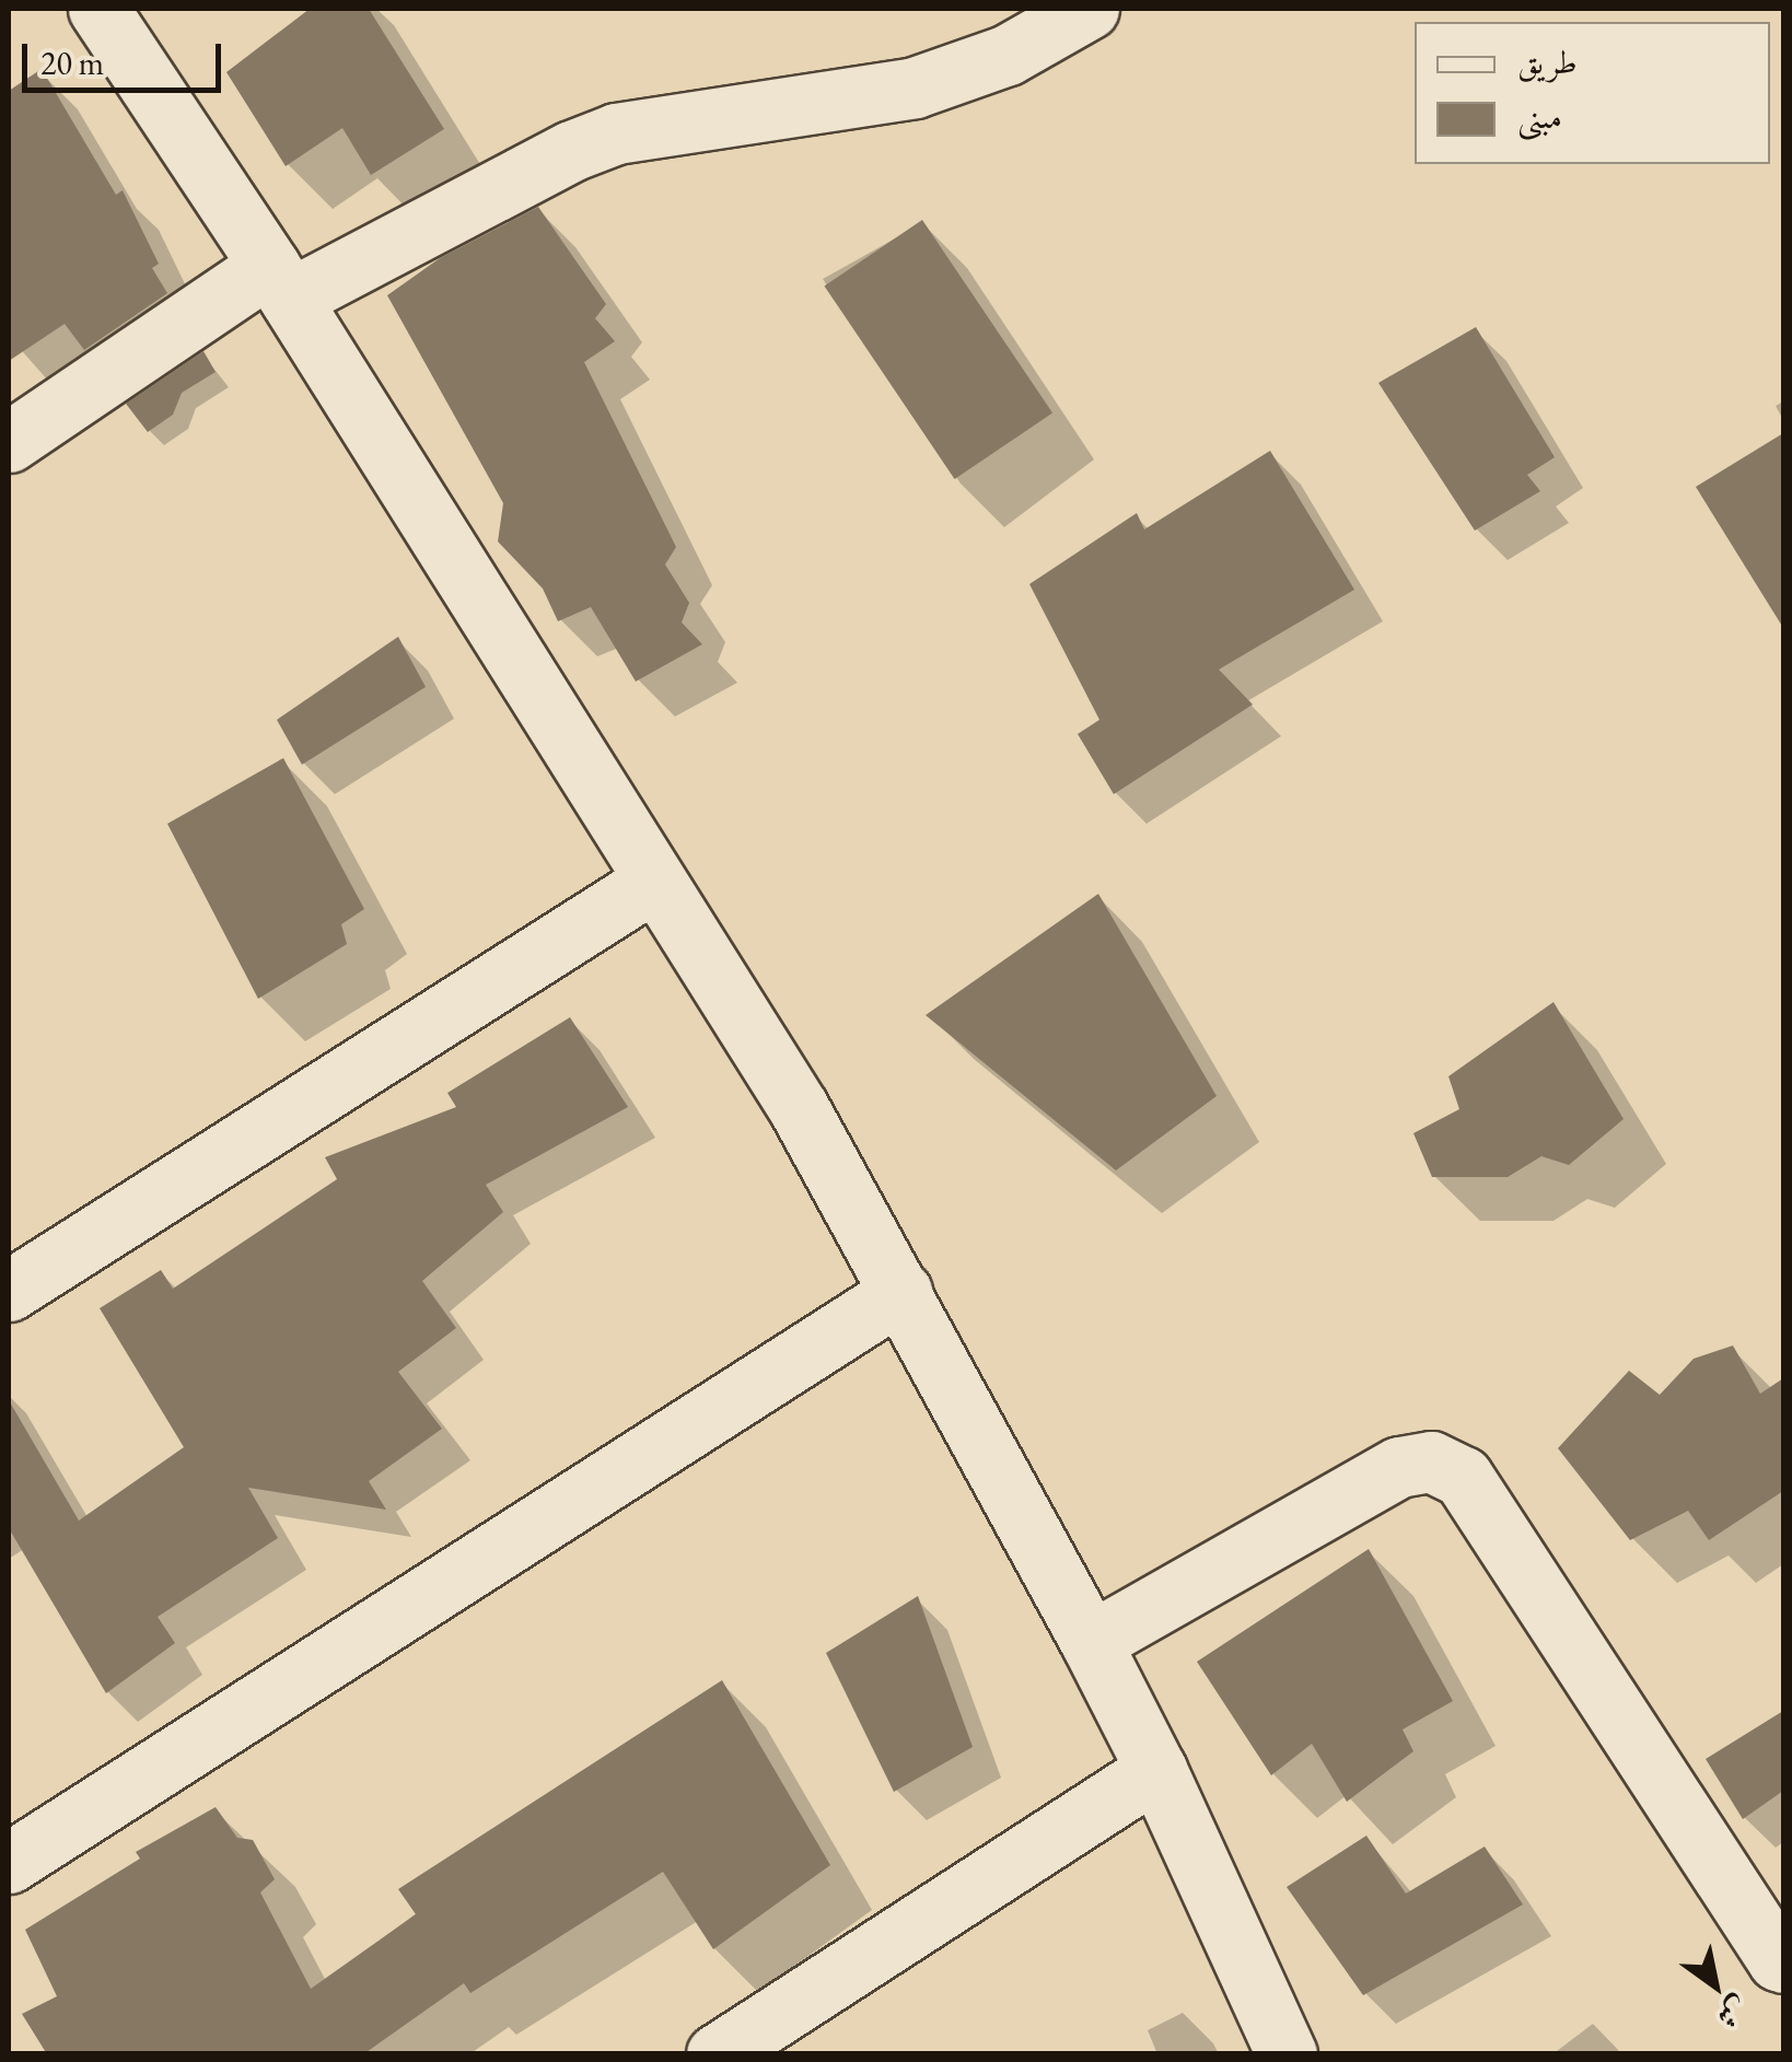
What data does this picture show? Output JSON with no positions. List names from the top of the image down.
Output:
{
  "legend": ["طريق", "مبنى"],
  "scale_bar": "20 m",
  "north": "bottom right"
}
